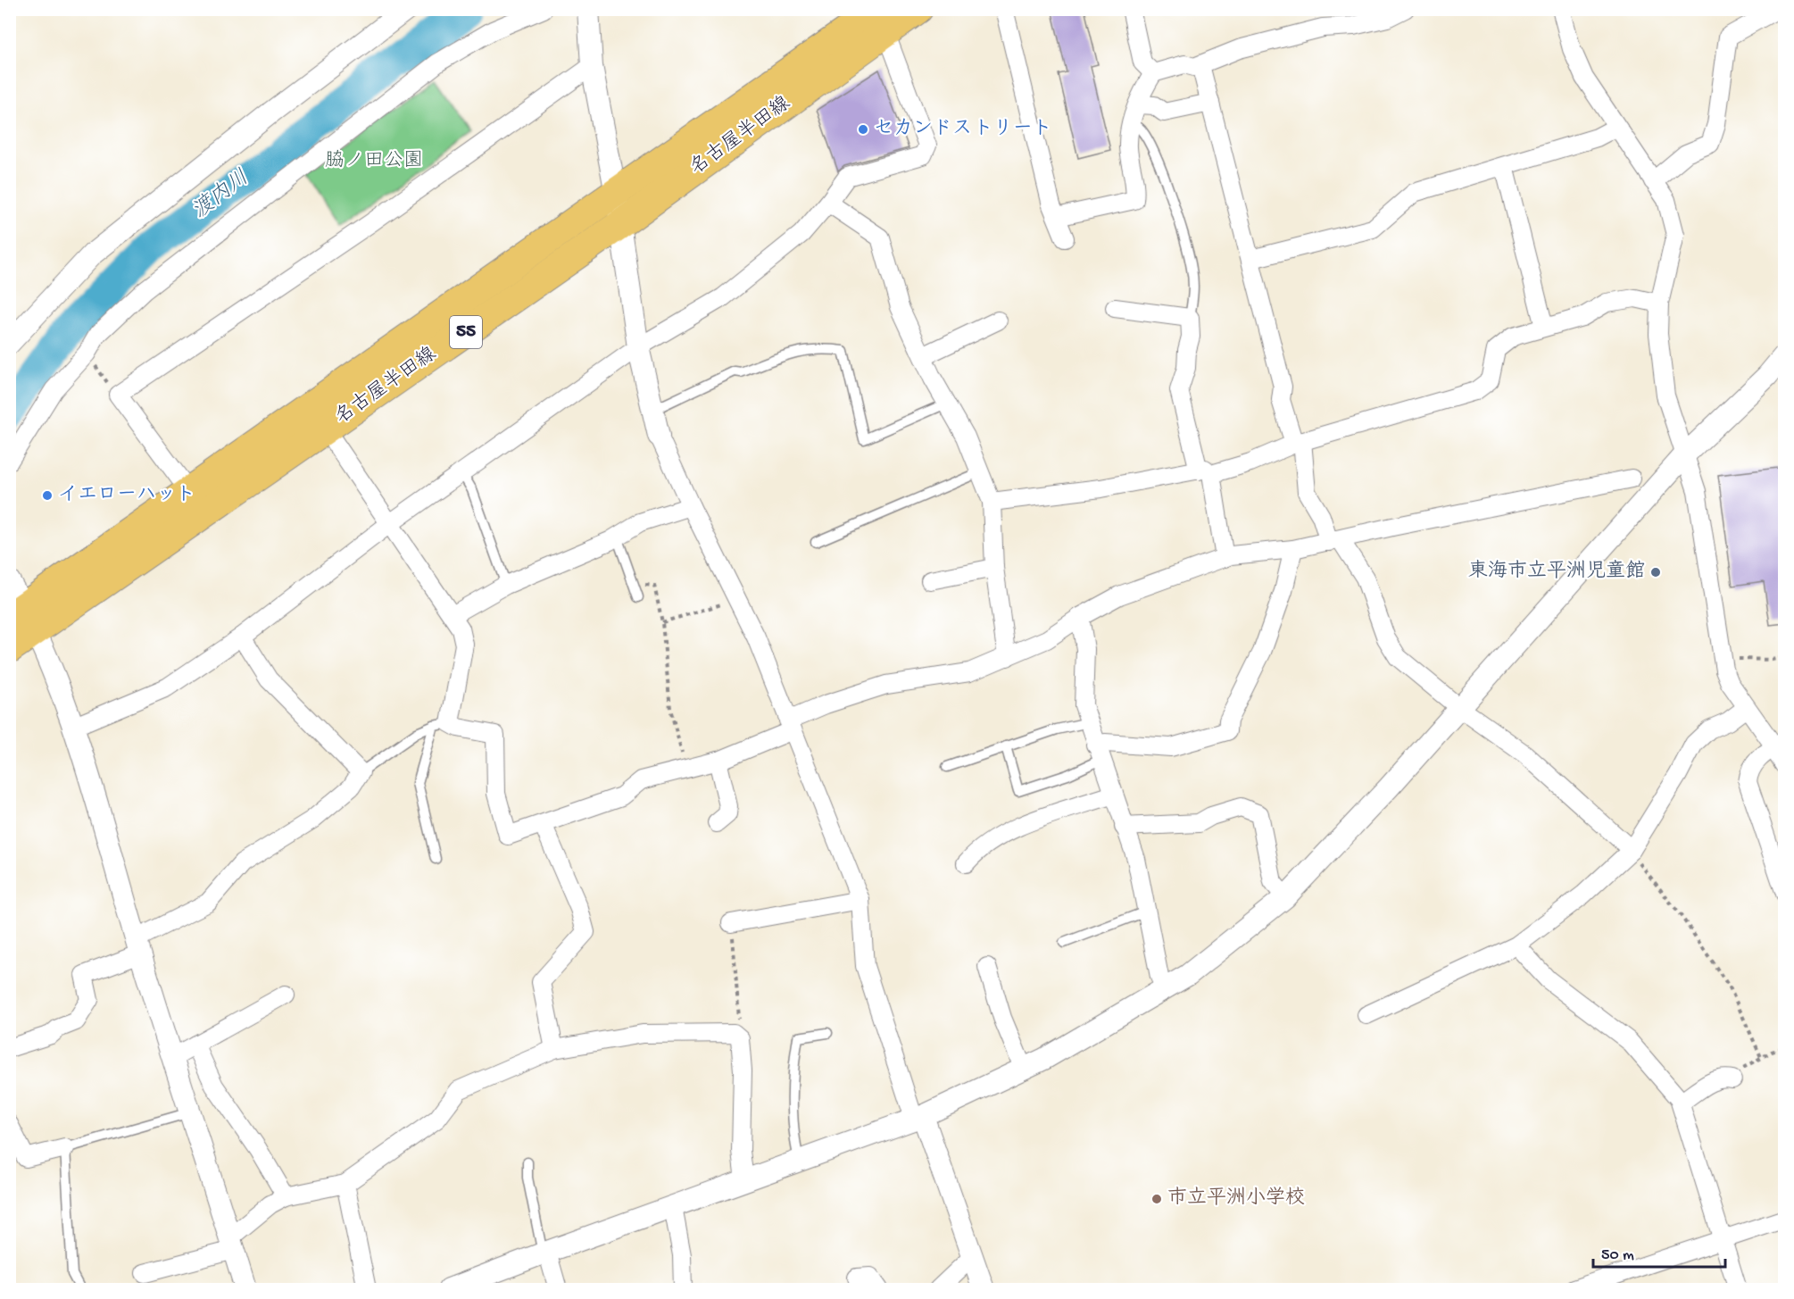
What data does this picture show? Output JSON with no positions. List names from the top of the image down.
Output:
{
  "streets": {
    "main road": ["名古屋半田線", "55"]
  },
  "water": ["渡内川"],
  "parks": ["脇ノ田公園"],
  "places": [
    "セカンドストリート",
    "イエローハット",
    "東海市立平洲児童館",
    "市立平洲小学校"
  ],
  "scale_bar": "50 m"
}
